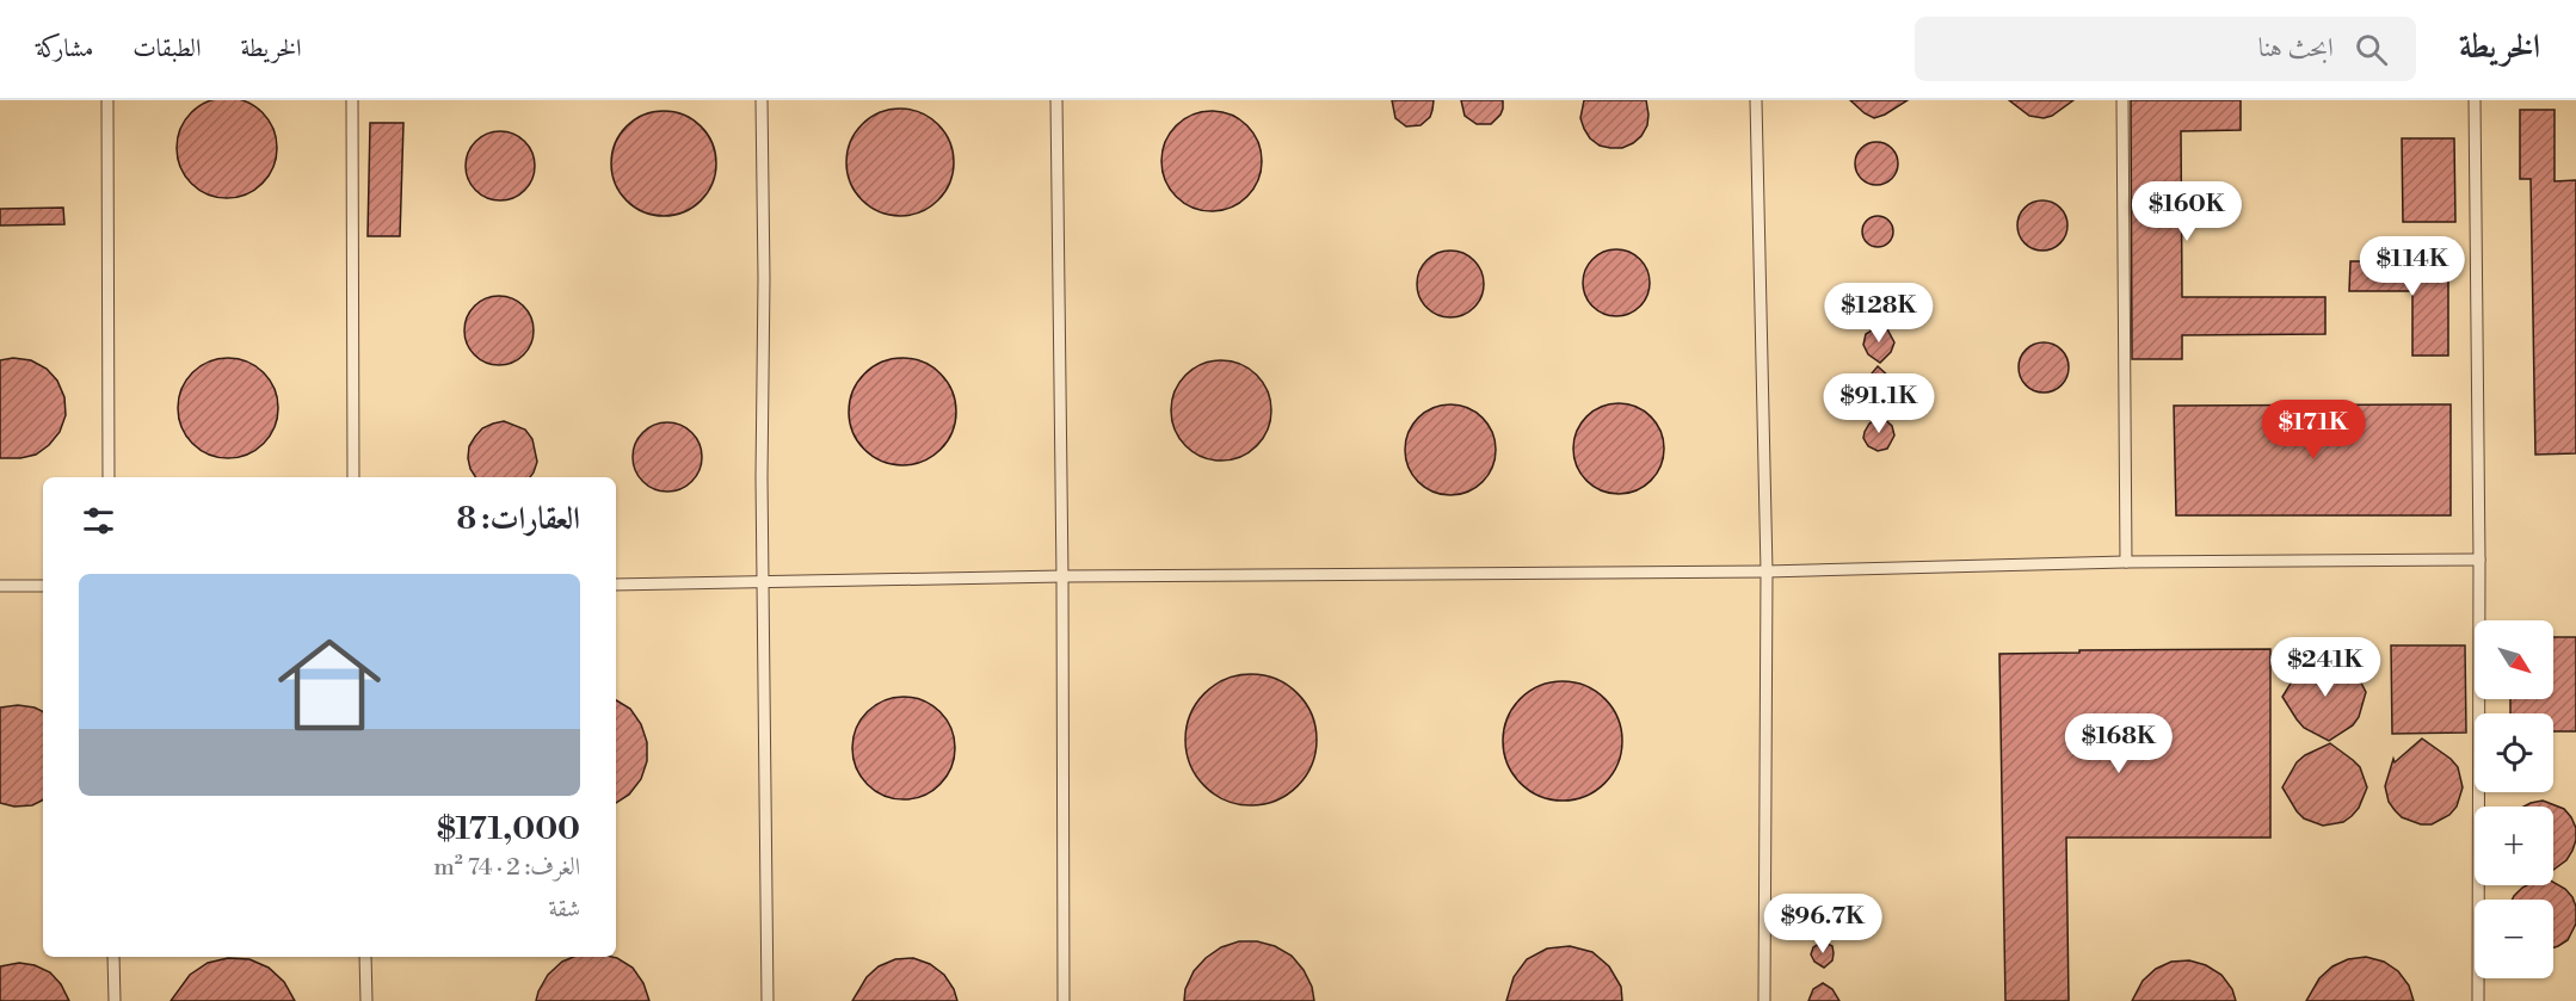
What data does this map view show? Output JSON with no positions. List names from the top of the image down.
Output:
{
  "north": "bottom right",
  "page": {
    "header": "الخريطة",
    "search": "ابحث هنا",
    "nav": ["الخريطة", "الطبقات", "مشاركة"],
    "price": [
      "$160K",
      "$114K",
      "$128K",
      "$91.1K",
      "$171K",
      "$241K",
      "$168K",
      "$96.7K"
    ],
    "heading": "العقارات: 8",
    "list": [
      {
        "name": "$171,000",
        "note": "الغرف: 2 · 74 m² · شقة"
      }
    ],
    "map_buttons": ["+", "−"]
  }
}
